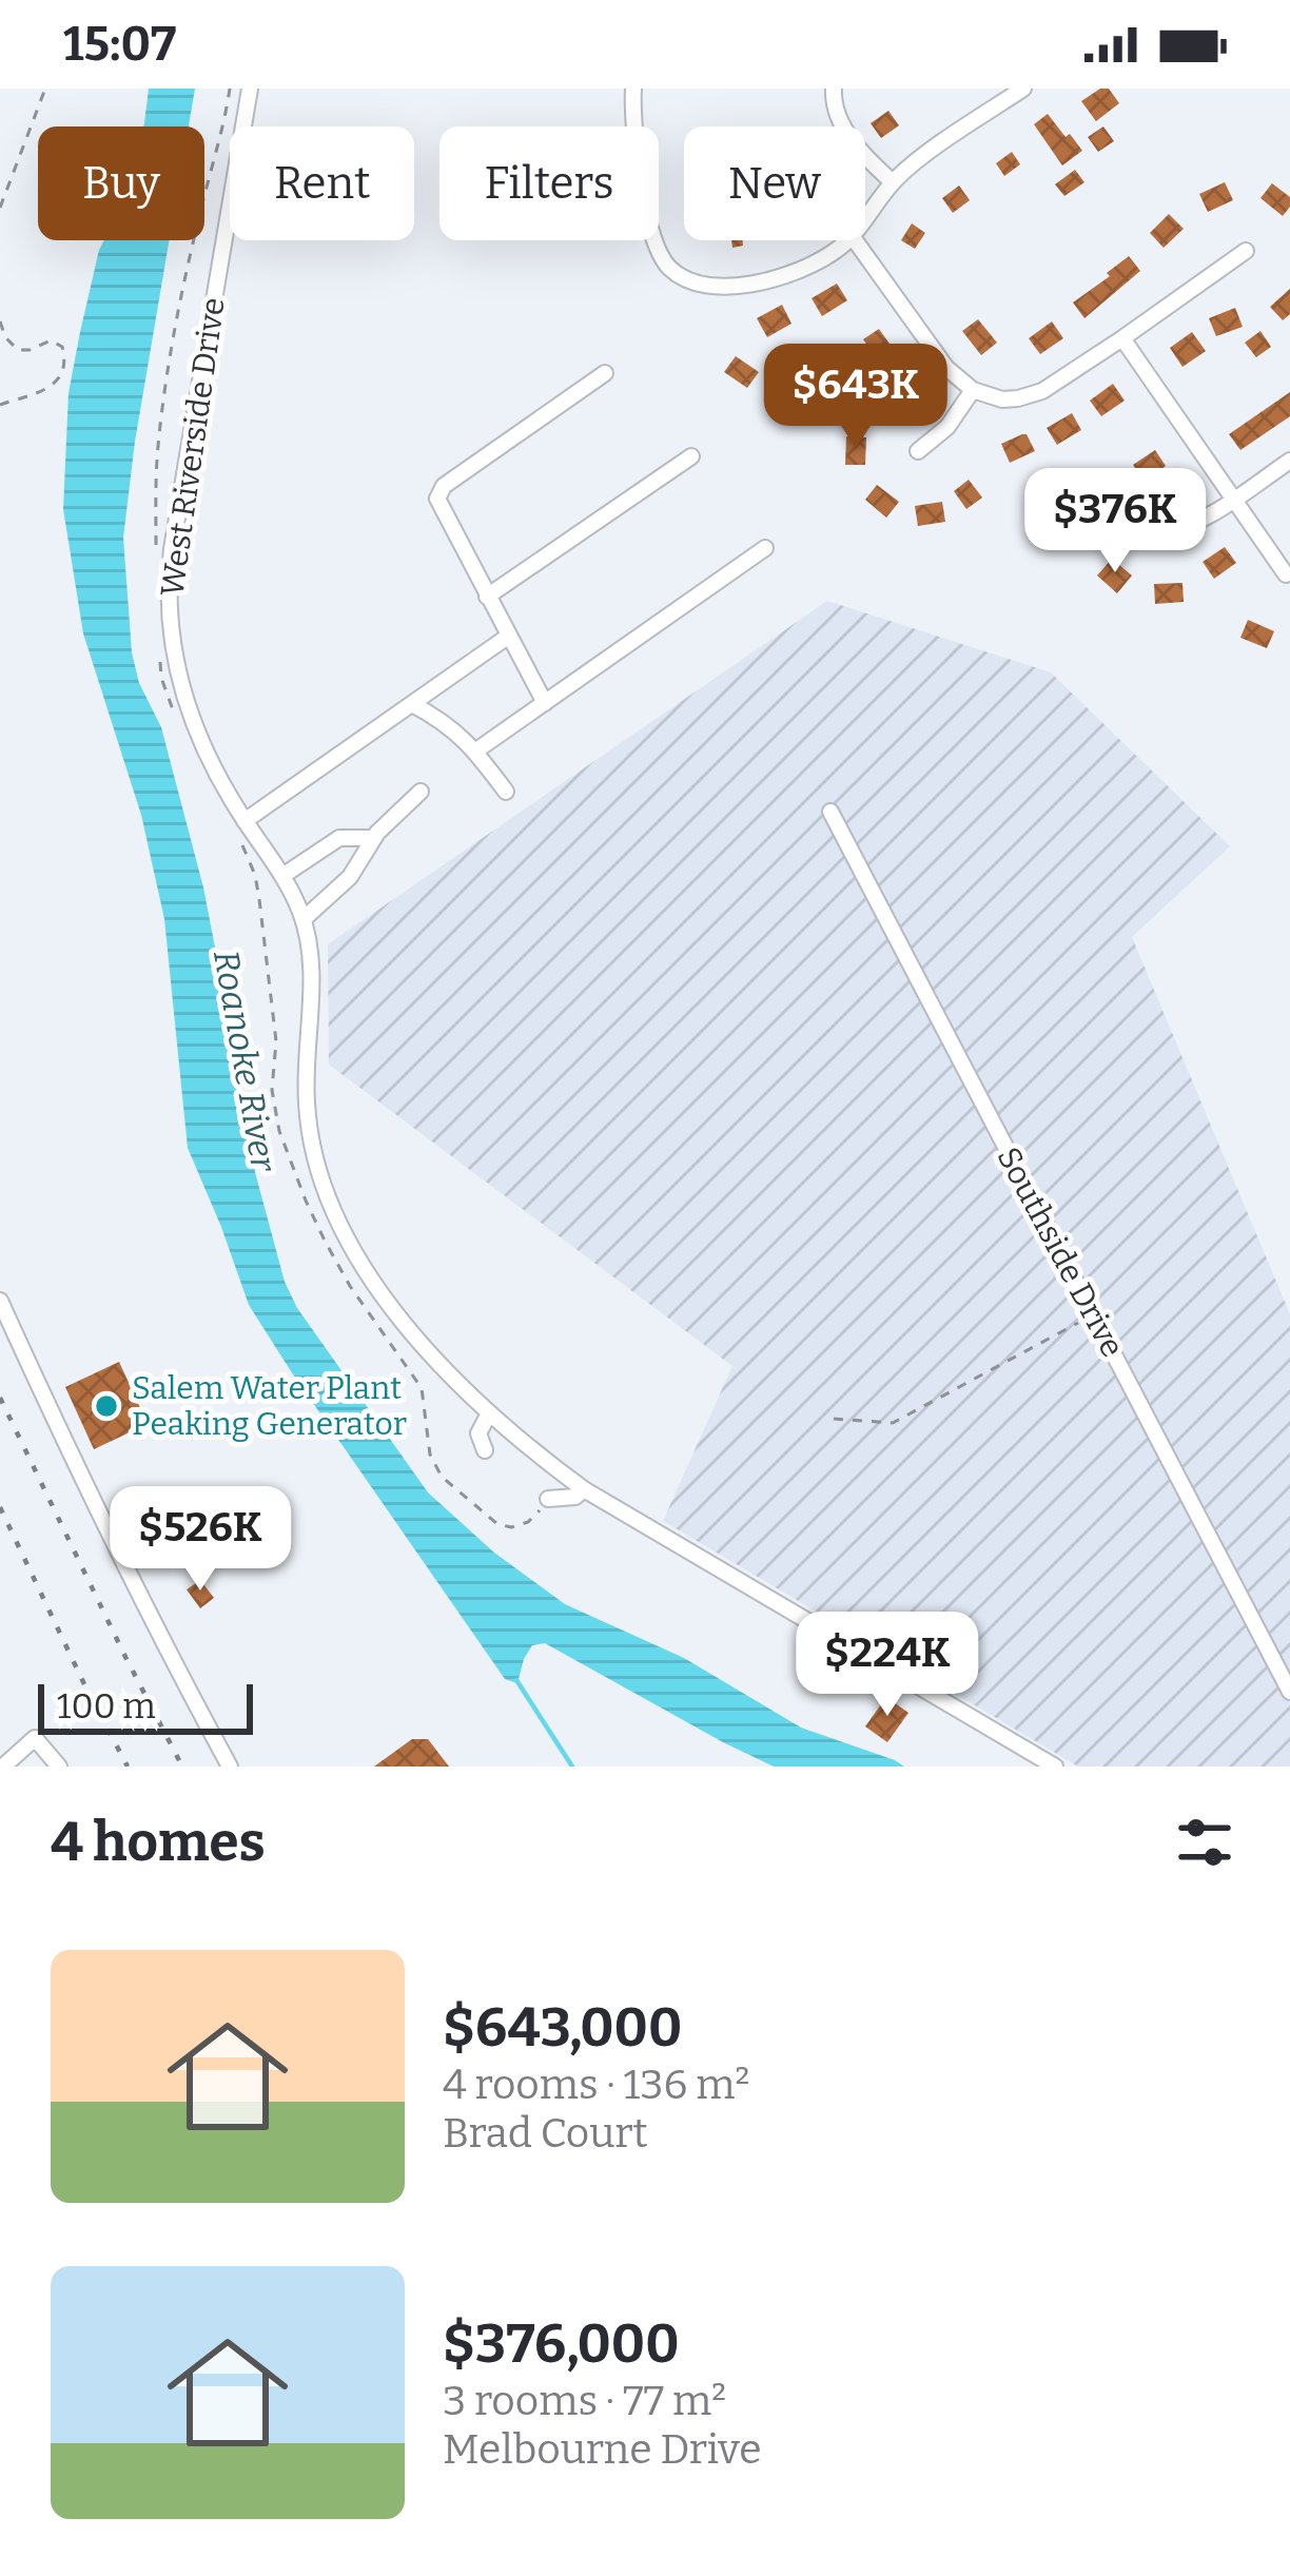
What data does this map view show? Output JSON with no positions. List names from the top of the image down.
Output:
{
  "streets": {
    "street": ["West Riverside Drive", "Southside Drive"]
  },
  "water": ["Roanoke River"],
  "places": ["Salem Water Plant Peaking Generator"],
  "scale_bar": "100 m",
  "page": {
    "status": "15:07",
    "chip": [
      "Buy",
      "Rent",
      "Filters",
      "New"
    ],
    "price": [
      "$643K",
      "$376K",
      "$526K",
      "$224K"
    ],
    "scale": "100 m",
    "heading": "4 homes",
    "list": [
      {
        "name": "$643,000",
        "note": "4 rooms · 136 m² · Brad Court"
      },
      {
        "name": "$376,000",
        "note": "3 rooms · 77 m² · Melbourne Drive"
      }
    ]
  }
}
